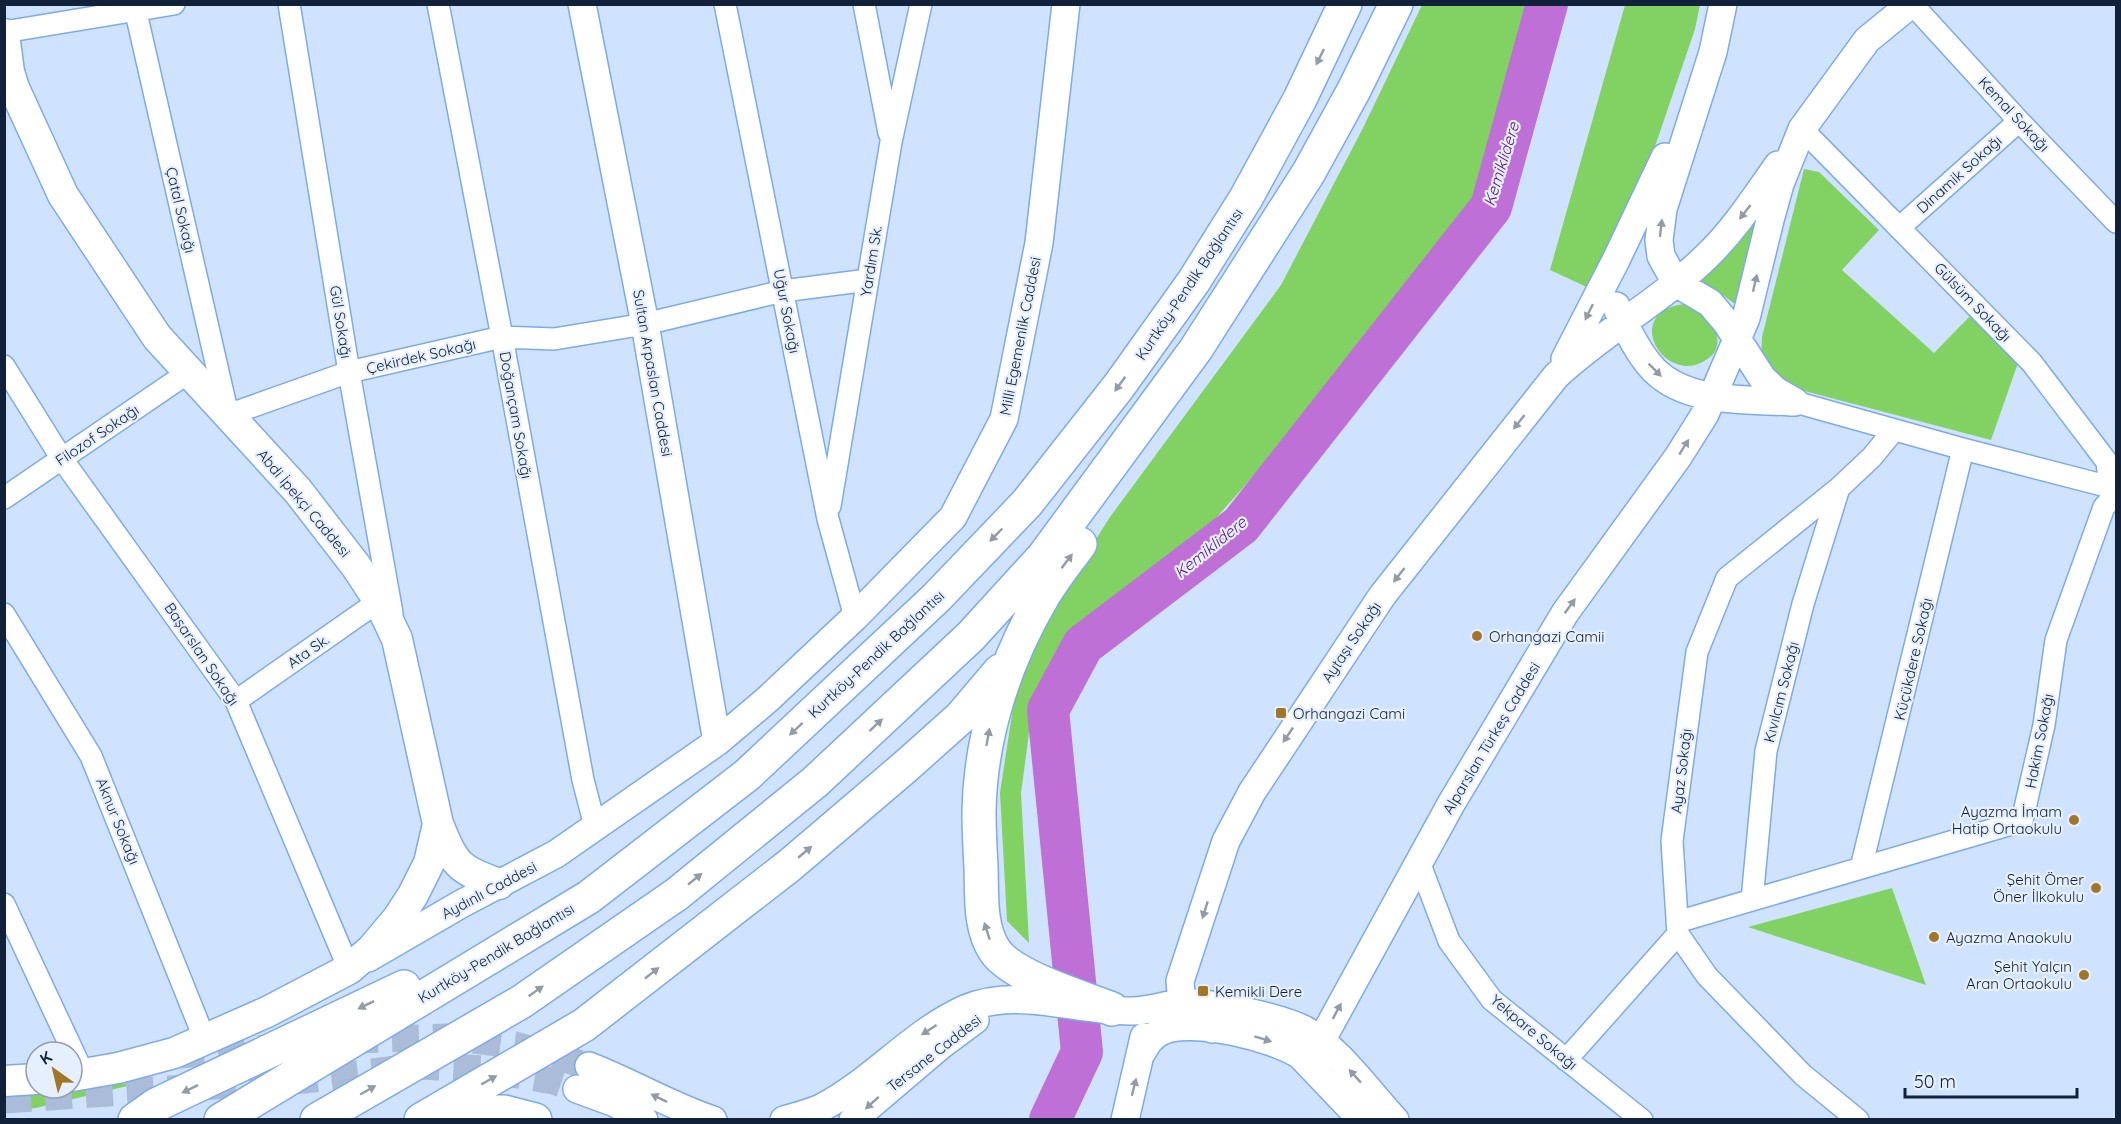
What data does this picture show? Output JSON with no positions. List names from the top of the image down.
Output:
{
  "streets": {
    "highway": ["Kurtköy-Pendik Bağlantısı"],
    "main road": ["Abdi İpekçi Caddesi", "Aydınlı Caddesi"],
    "street": [
      "Kemal Sokağı",
      "Dinamik Sokağı",
      "Çatal Sokağı",
      "Yardım Sk.",
      "Gülsüm Sokağı",
      "Uğur Sokağı",
      "Gül Sokağı",
      "Milli Egemenlik Caddesi",
      "Çekirdek Sokağı",
      "Sultan Arpaslan Caddesi",
      "Doğançam Sokağı",
      "Filozof Sokağı",
      "Aytaşı Sokağı",
      "Ata Sk.",
      "Başarslan Sokağı",
      "Küçükdere Sokağı",
      "Kıvılcım Sokağı",
      "Alparslan Türkeş Caddesi",
      "Hakim Sokağı",
      "Ayaz Sokağı",
      "Aknur Sokağı",
      "Yekpare Sokağı",
      "Tersane Caddesi"
    ]
  },
  "crossings": [
    ["Kemal Sokağı", "Dinamik Sokağı"],
    ["Dinamik Sokağı", "Gülsüm Sokağı"],
    ["Çatal Sokağı", "Çekirdek Sokağı"],
    ["Çatal Sokağı", "Abdi İpekçi Caddesi"],
    ["Yardım Sk.", "Uğur Sokağı"],
    ["Yardım Sk.", "Çekirdek Sokağı"],
    ["Gülsüm Sokağı", "Hakim Sokağı"],
    ["Uğur Sokağı", "Milli Egemenlik Caddesi"],
    ["Uğur Sokağı", "Çekirdek Sokağı"],
    ["Uğur Sokağı", "Aydınlı Caddesi"],
    ["Gül Sokağı", "Çekirdek Sokağı"],
    ["Gül Sokağı", "Abdi İpekçi Caddesi"],
    ["Milli Egemenlik Caddesi", "Aydınlı Caddesi"],
    ["Çekirdek Sokağı", "Sultan Arpaslan Caddesi"],
    ["Çekirdek Sokağı", "Doğançam Sokağı"],
    ["Çekirdek Sokağı", "Abdi İpekçi Caddesi"],
    ["Sultan Arpaslan Caddesi", "Aydınlı Caddesi"],
    ["Doğançam Sokağı", "Aydınlı Caddesi"],
    ["Filozof Sokağı", "Abdi İpekçi Caddesi"],
    ["Filozof Sokağı", "Başarslan Sokağı"],
    ["Abdi İpekçi Caddesi", "Ata Sk."],
    ["Abdi İpekçi Caddesi", "Başarslan Sokağı"],
    ["Abdi İpekçi Caddesi", "Aydınlı Caddesi"],
    ["Ata Sk.", "Başarslan Sokağı"],
    ["Başarslan Sokağı", "Aydınlı Caddesi"],
    ["Küçükdere Sokağı", "Hakim Sokağı"],
    ["Kıvılcım Sokağı", "Hakim Sokağı"],
    ["Kıvılcım Sokağı", "Ayaz Sokağı"],
    ["Alparslan Türkeş Caddesi", "Yekpare Sokağı"],
    ["Hakim Sokağı", "Ayaz Sokağı"],
    ["Aknur Sokağı", "Aydınlı Caddesi"]
  ],
  "one_way": ["Aytaşı Sokağı", "Alparslan Türkeş Caddesi"],
  "water": ["Kemiklidere"],
  "places": {
    "other": [
      "Orhangazi Camii",
      "Ayazma İmam Hatip Ortaokulu",
      "Şehit Ömer Öner İlkokulu",
      "Ayazma Anaokulu",
      "Şehit Yalçın Aran Ortaokulu"
    ],
    "transit": ["Orhangazi Cami", "Kemikli Dere"]
  },
  "scale_bar": "50 m",
  "north": "top left"
}
